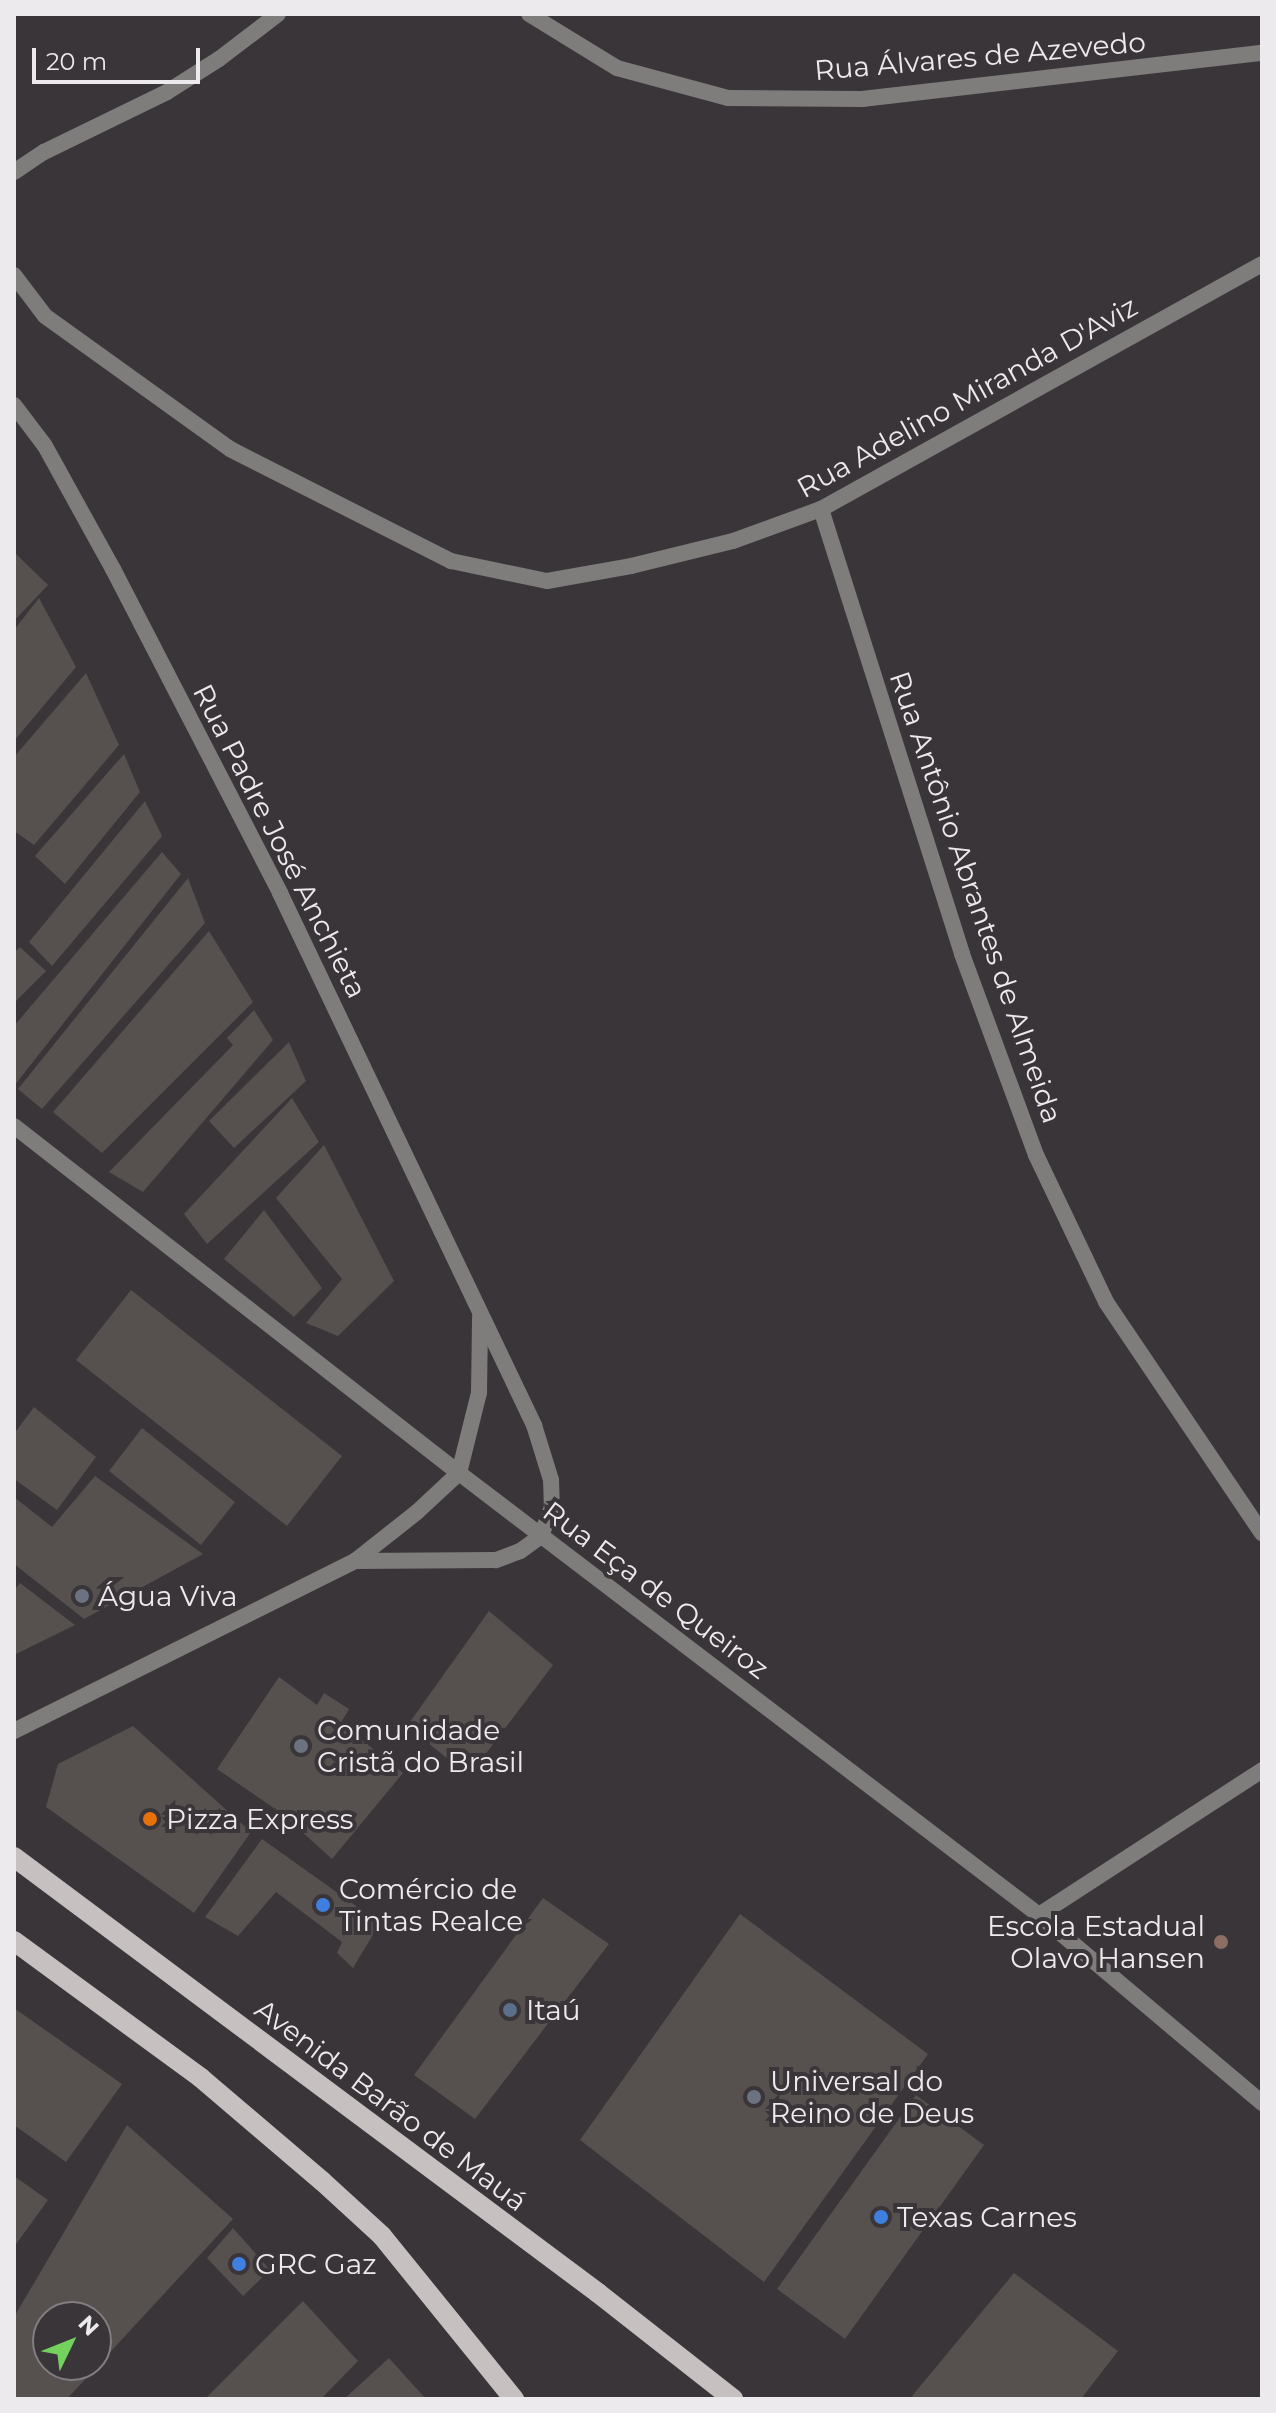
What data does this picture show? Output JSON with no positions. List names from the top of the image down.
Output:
{
  "streets": {
    "main road": ["Avenida Barão de Mauá"],
    "street": [
      "Rua Álvares de Azevedo",
      "Rua Adelino Miranda D'Aviz",
      "Rua Padre José Anchieta",
      "Rua Antônio Abrantes de Almeida",
      "Rua Eça de Queiroz"
    ]
  },
  "crossings": [
    ["Rua Adelino Miranda D'Aviz", "Rua Antônio Abrantes de Almeida"],
    ["Rua Padre José Anchieta", "Rua Eça de Queiroz"]
  ],
  "places": [
    "Água Viva",
    "Comunidade Cristã do Brasil",
    "Pizza Express",
    "Comércio de Tintas Realce",
    "Escola Estadual Olavo Hansen",
    "Itaú",
    "Universal do Reino de Deus",
    "Texas Carnes",
    "GRC Gaz"
  ],
  "scale_bar": "20 m",
  "north": "top right"
}
